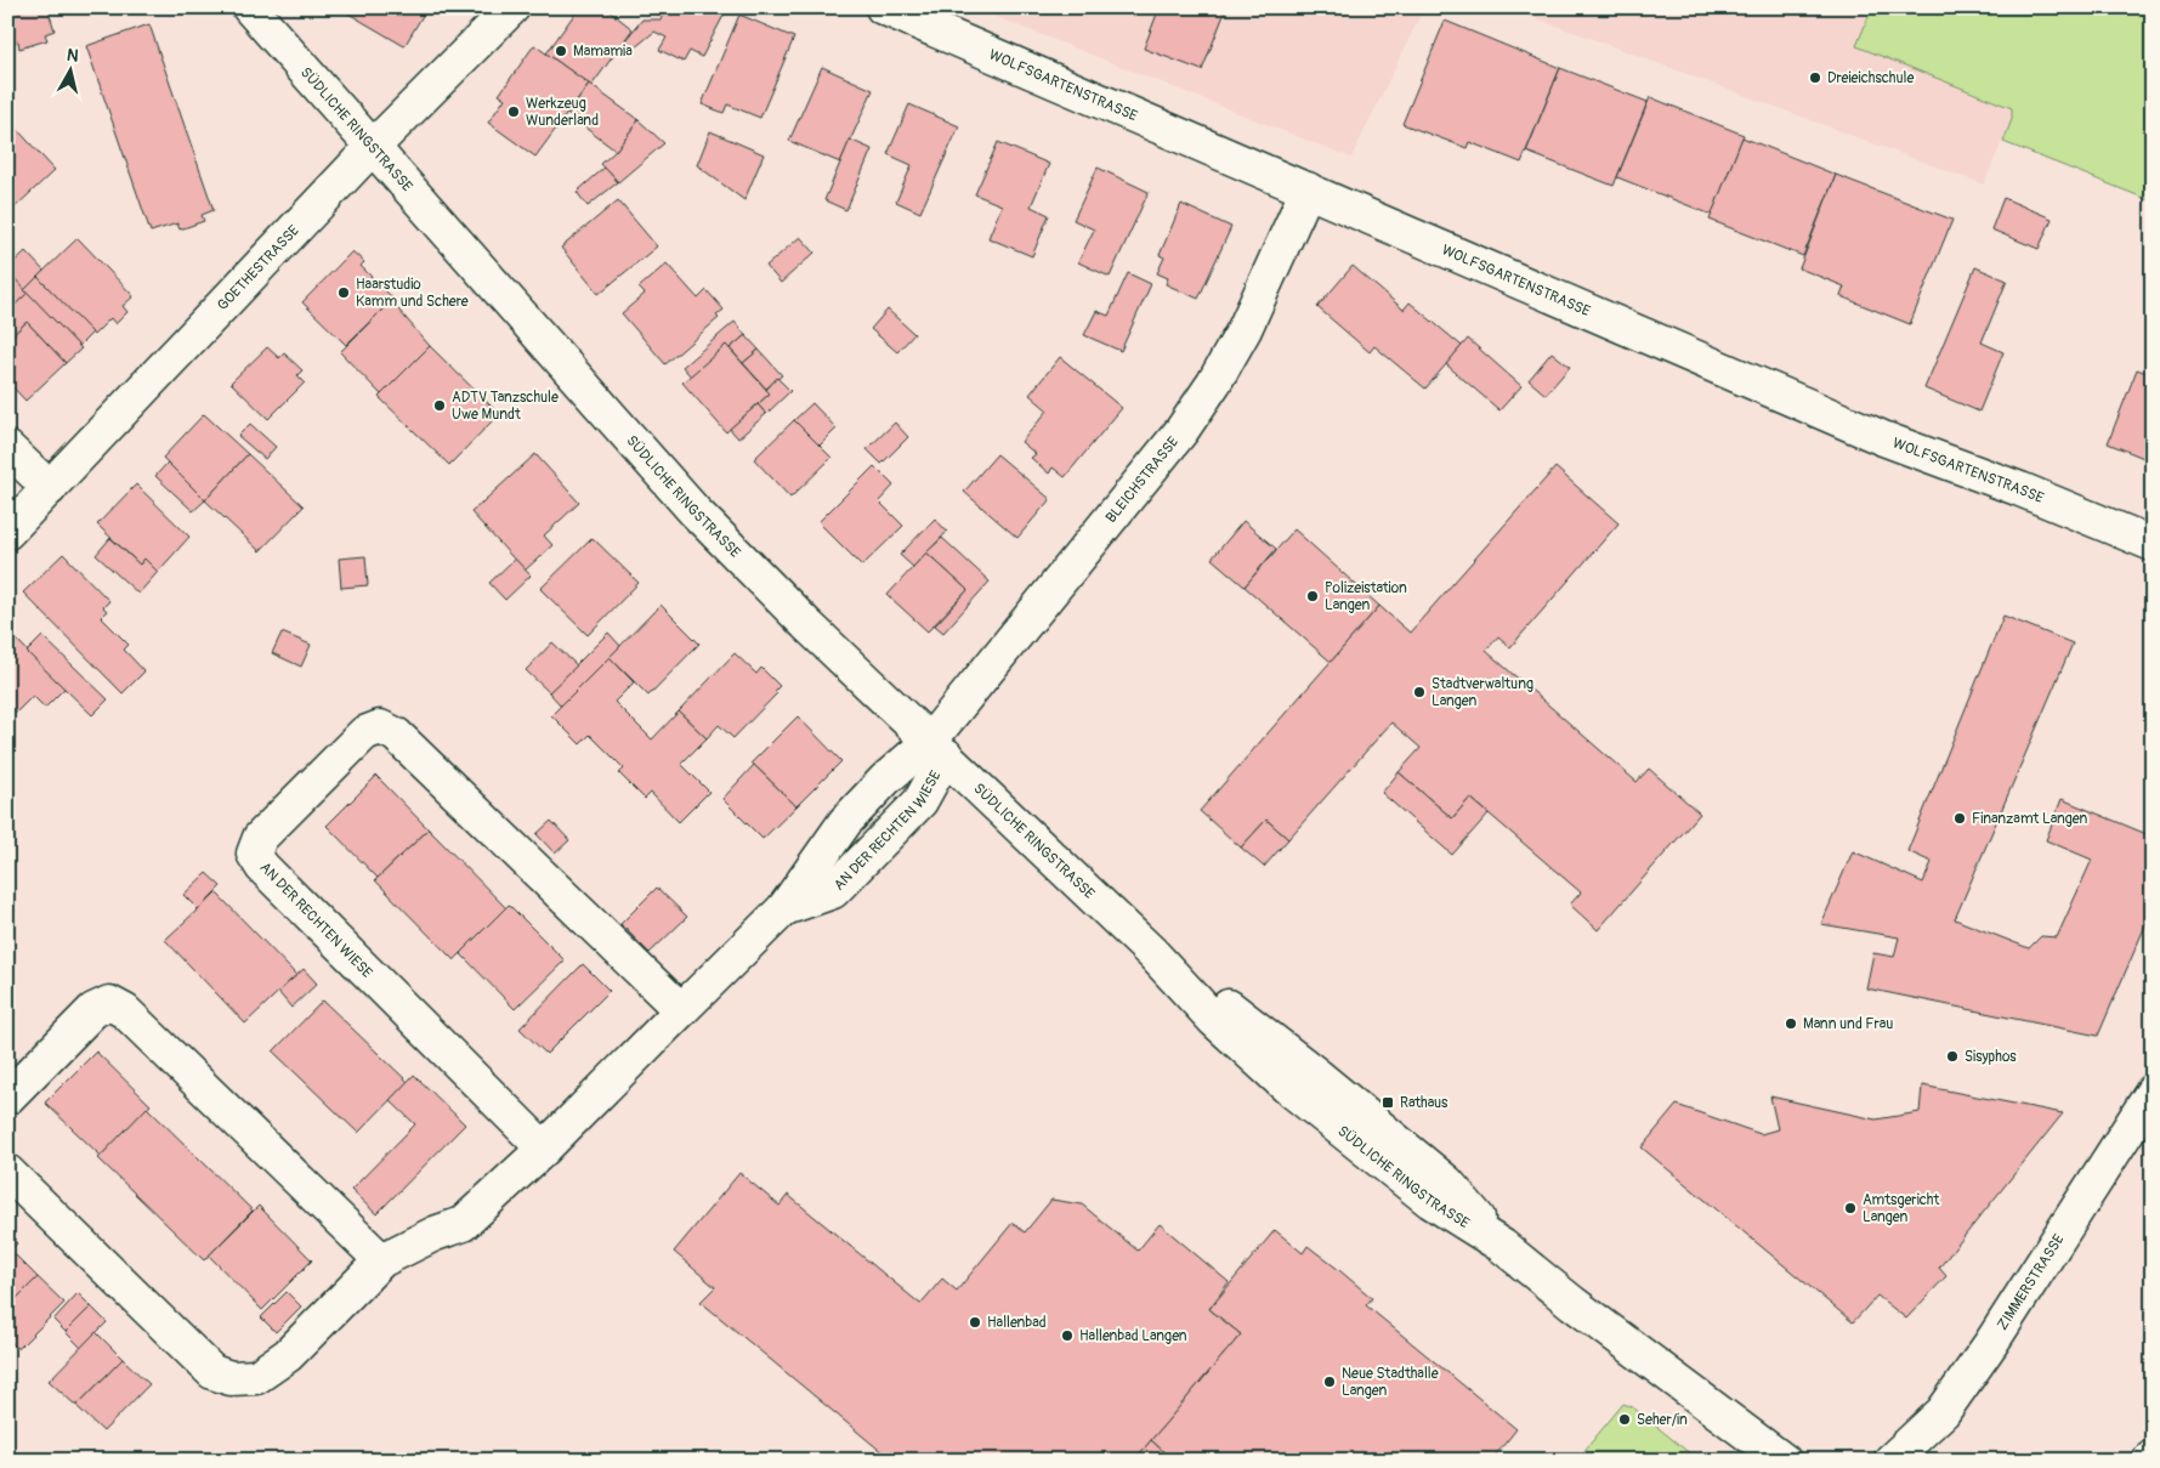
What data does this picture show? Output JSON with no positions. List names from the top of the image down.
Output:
{
  "streets": {
    "street": [
      "WOLFSGARTENSTRASSE",
      "SÜDLICHE RINGSTRASSE",
      "GOETHESTRASSE",
      "BLEICHSTRASSE",
      "AN DER RECHTEN WIESE",
      "ZIMMERSTRASSE"
    ]
  },
  "crossings": [
    ["WOLFSGARTENSTRASSE", "BLEICHSTRASSE"],
    ["SÜDLICHE RINGSTRASSE", "GOETHESTRASSE"],
    ["SÜDLICHE RINGSTRASSE", "BLEICHSTRASSE"],
    ["SÜDLICHE RINGSTRASSE", "AN DER RECHTEN WIESE"],
    ["BLEICHSTRASSE", "AN DER RECHTEN WIESE"]
  ],
  "places": {
    "other": [
      "Mamamia",
      "Dreieichschule",
      "Werkzeug Wunderland",
      "Haarstudio Kamm und Schere",
      "ADTV Tanzschule Uwe Mundt",
      "Polizeistation Langen",
      "Stadtverwaltung Langen",
      "Finanzamt Langen",
      "Mann und Frau",
      "Sisyphos",
      "Amtsgericht Langen",
      "Hallenbad",
      "Hallenbad Langen",
      "Neue Stadthalle Langen",
      "Seher/in"
    ],
    "transit": ["Rathaus"]
  },
  "north": "top"
}
